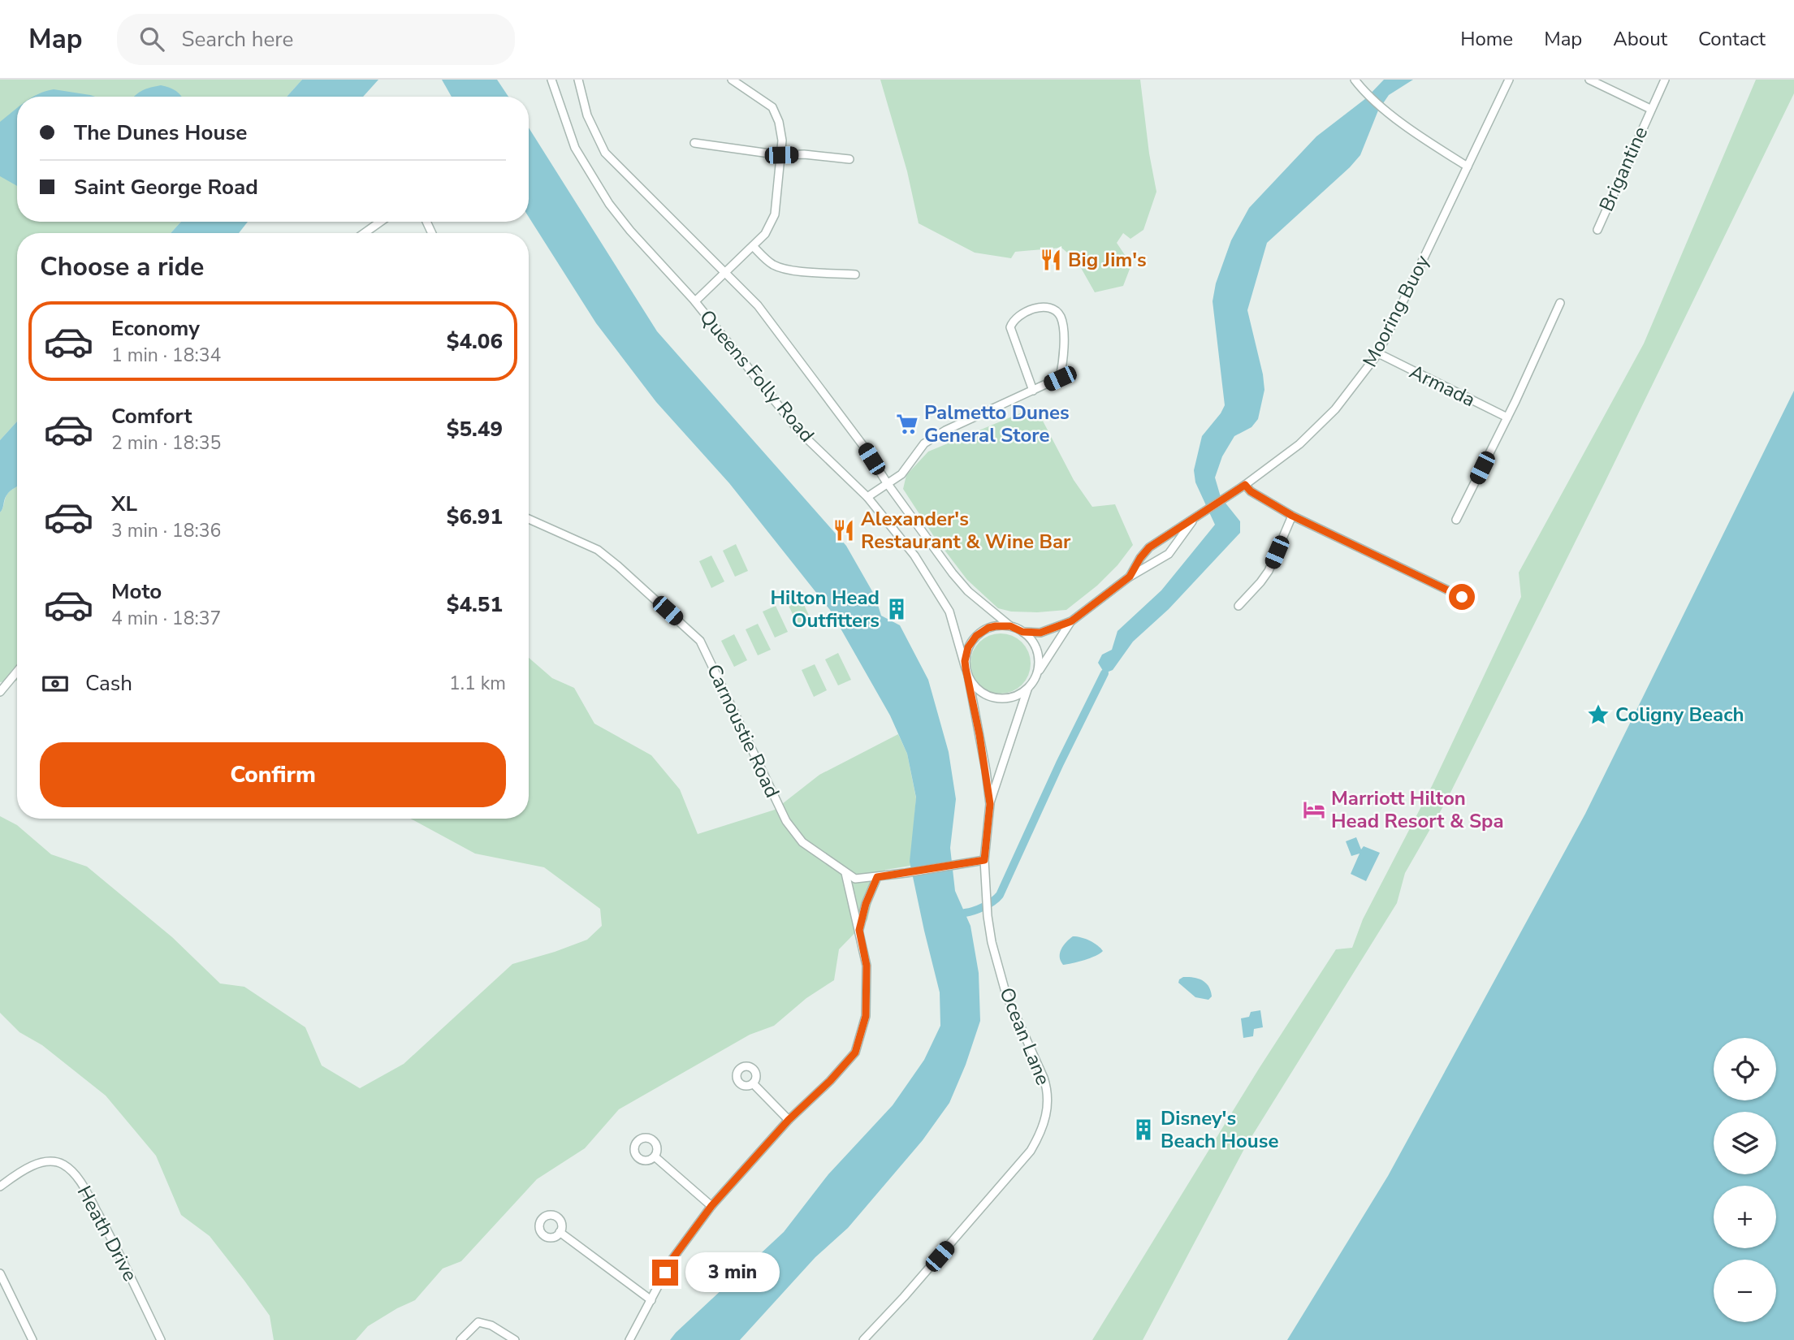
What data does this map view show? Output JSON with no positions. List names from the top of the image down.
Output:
{
  "streets": {
    "street": [
      "Brigantine",
      "Mooring Buoy",
      "Queens Folly Road",
      "Armada",
      "Carnoustie Road",
      "Ocean Lane",
      "Heath Drive"
    ]
  },
  "crossings": [
    ["Mooring Buoy", "Queens Folly Road"],
    ["Mooring Buoy", "Armada"],
    ["Mooring Buoy", "Ocean Lane"],
    ["Queens Folly Road", "Ocean Lane"],
    ["Carnoustie Road", "Ocean Lane"]
  ],
  "places": {
    "restaurant": ["Big Jim's", "Alexander's Restaurant & Wine Bar"],
    "supermarket": ["Palmetto Dunes General Store"],
    "building": ["Hilton Head Outfitters", "Disney's Beach House"],
    "place": ["Coligny Beach"],
    "hotel": ["Marriott Hilton Head Resort & Spa"]
  },
  "page": {
    "header": "Map",
    "search": "Search here",
    "nav": [
      "Home",
      "Map",
      "About",
      "Contact"
    ],
    "banner": ["The Dunes House", "Saint George Road"],
    "heading": "Choose a ride",
    "list": [
      {
        "name": "Economy",
        "note": "1 min · 18:34",
        "value": "$4.06"
      },
      {
        "name": "Comfort",
        "note": "2 min · 18:35",
        "value": "$5.49"
      },
      {
        "name": "XL",
        "note": "3 min · 18:36",
        "value": "$6.91"
      },
      {
        "name": "Moto",
        "note": "4 min · 18:37",
        "value": "$4.51"
      }
    ],
    "pay": ["Cash", "1.1 km"],
    "buttons": "Confirm",
    "map_buttons": ["+", "−"],
    "bubble": "3 min"
  }
}
